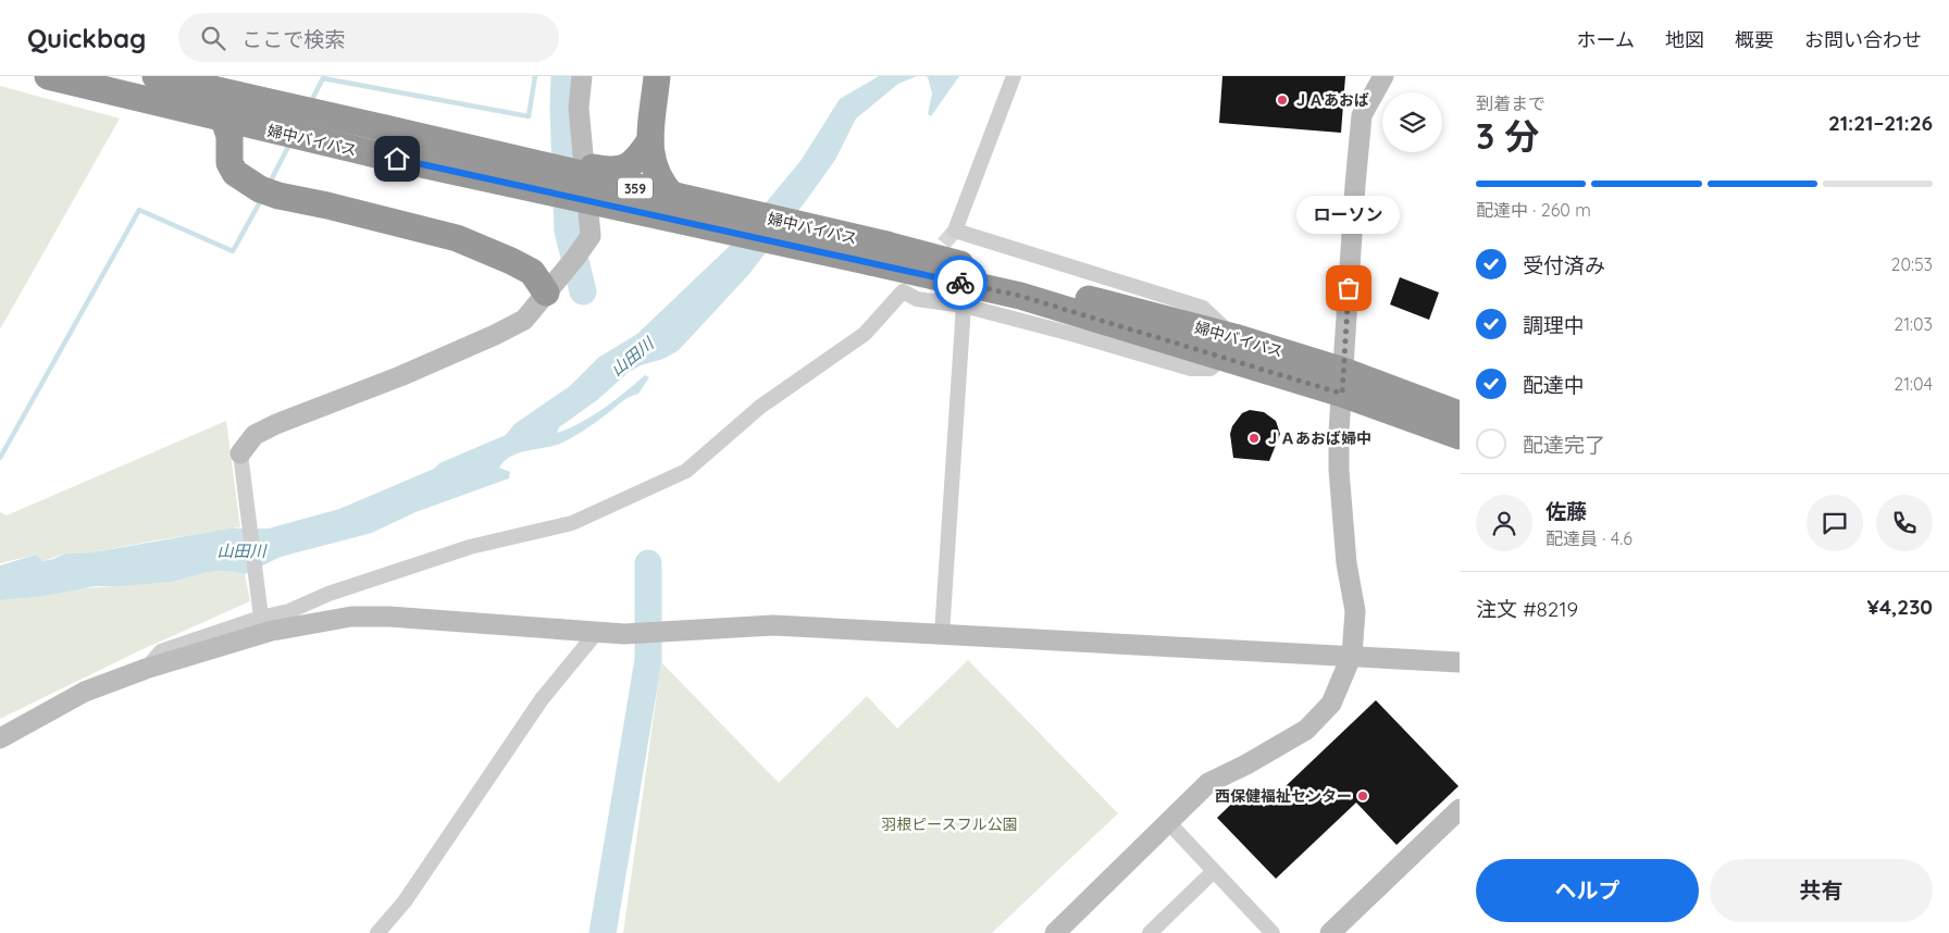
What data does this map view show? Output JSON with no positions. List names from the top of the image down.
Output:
{
  "streets": {
    "highway": ["婦中バイパス", "359"]
  },
  "water": ["山田川"],
  "parks": ["羽根ピースフル公園"],
  "places": [
    "ＪＡあおば",
    "ローソン",
    "ＪＡあおば婦中",
    "西保健福祉センター"
  ],
  "page": {
    "header": "Quickbag",
    "search": "ここで検索",
    "nav": [
      "ホーム",
      "地図",
      "概要",
      "お問い合わせ"
    ],
    "heading": ["3 分", "到着まで", "21:21–21:26"],
    "panel": [
      "佐藤",
      "配達員 · 4.6",
      "注文 #8219",
      "¥4,230"
    ],
    "bar": "配達中 · 260 m",
    "bubble": "ローソン",
    "list": [
      ["受付済み", "20:53"],
      ["調理中", "21:03"],
      ["配達中", "21:04"],
      "配達完了"
    ],
    "buttons": ["ヘルプ", "共有"]
  }
}
